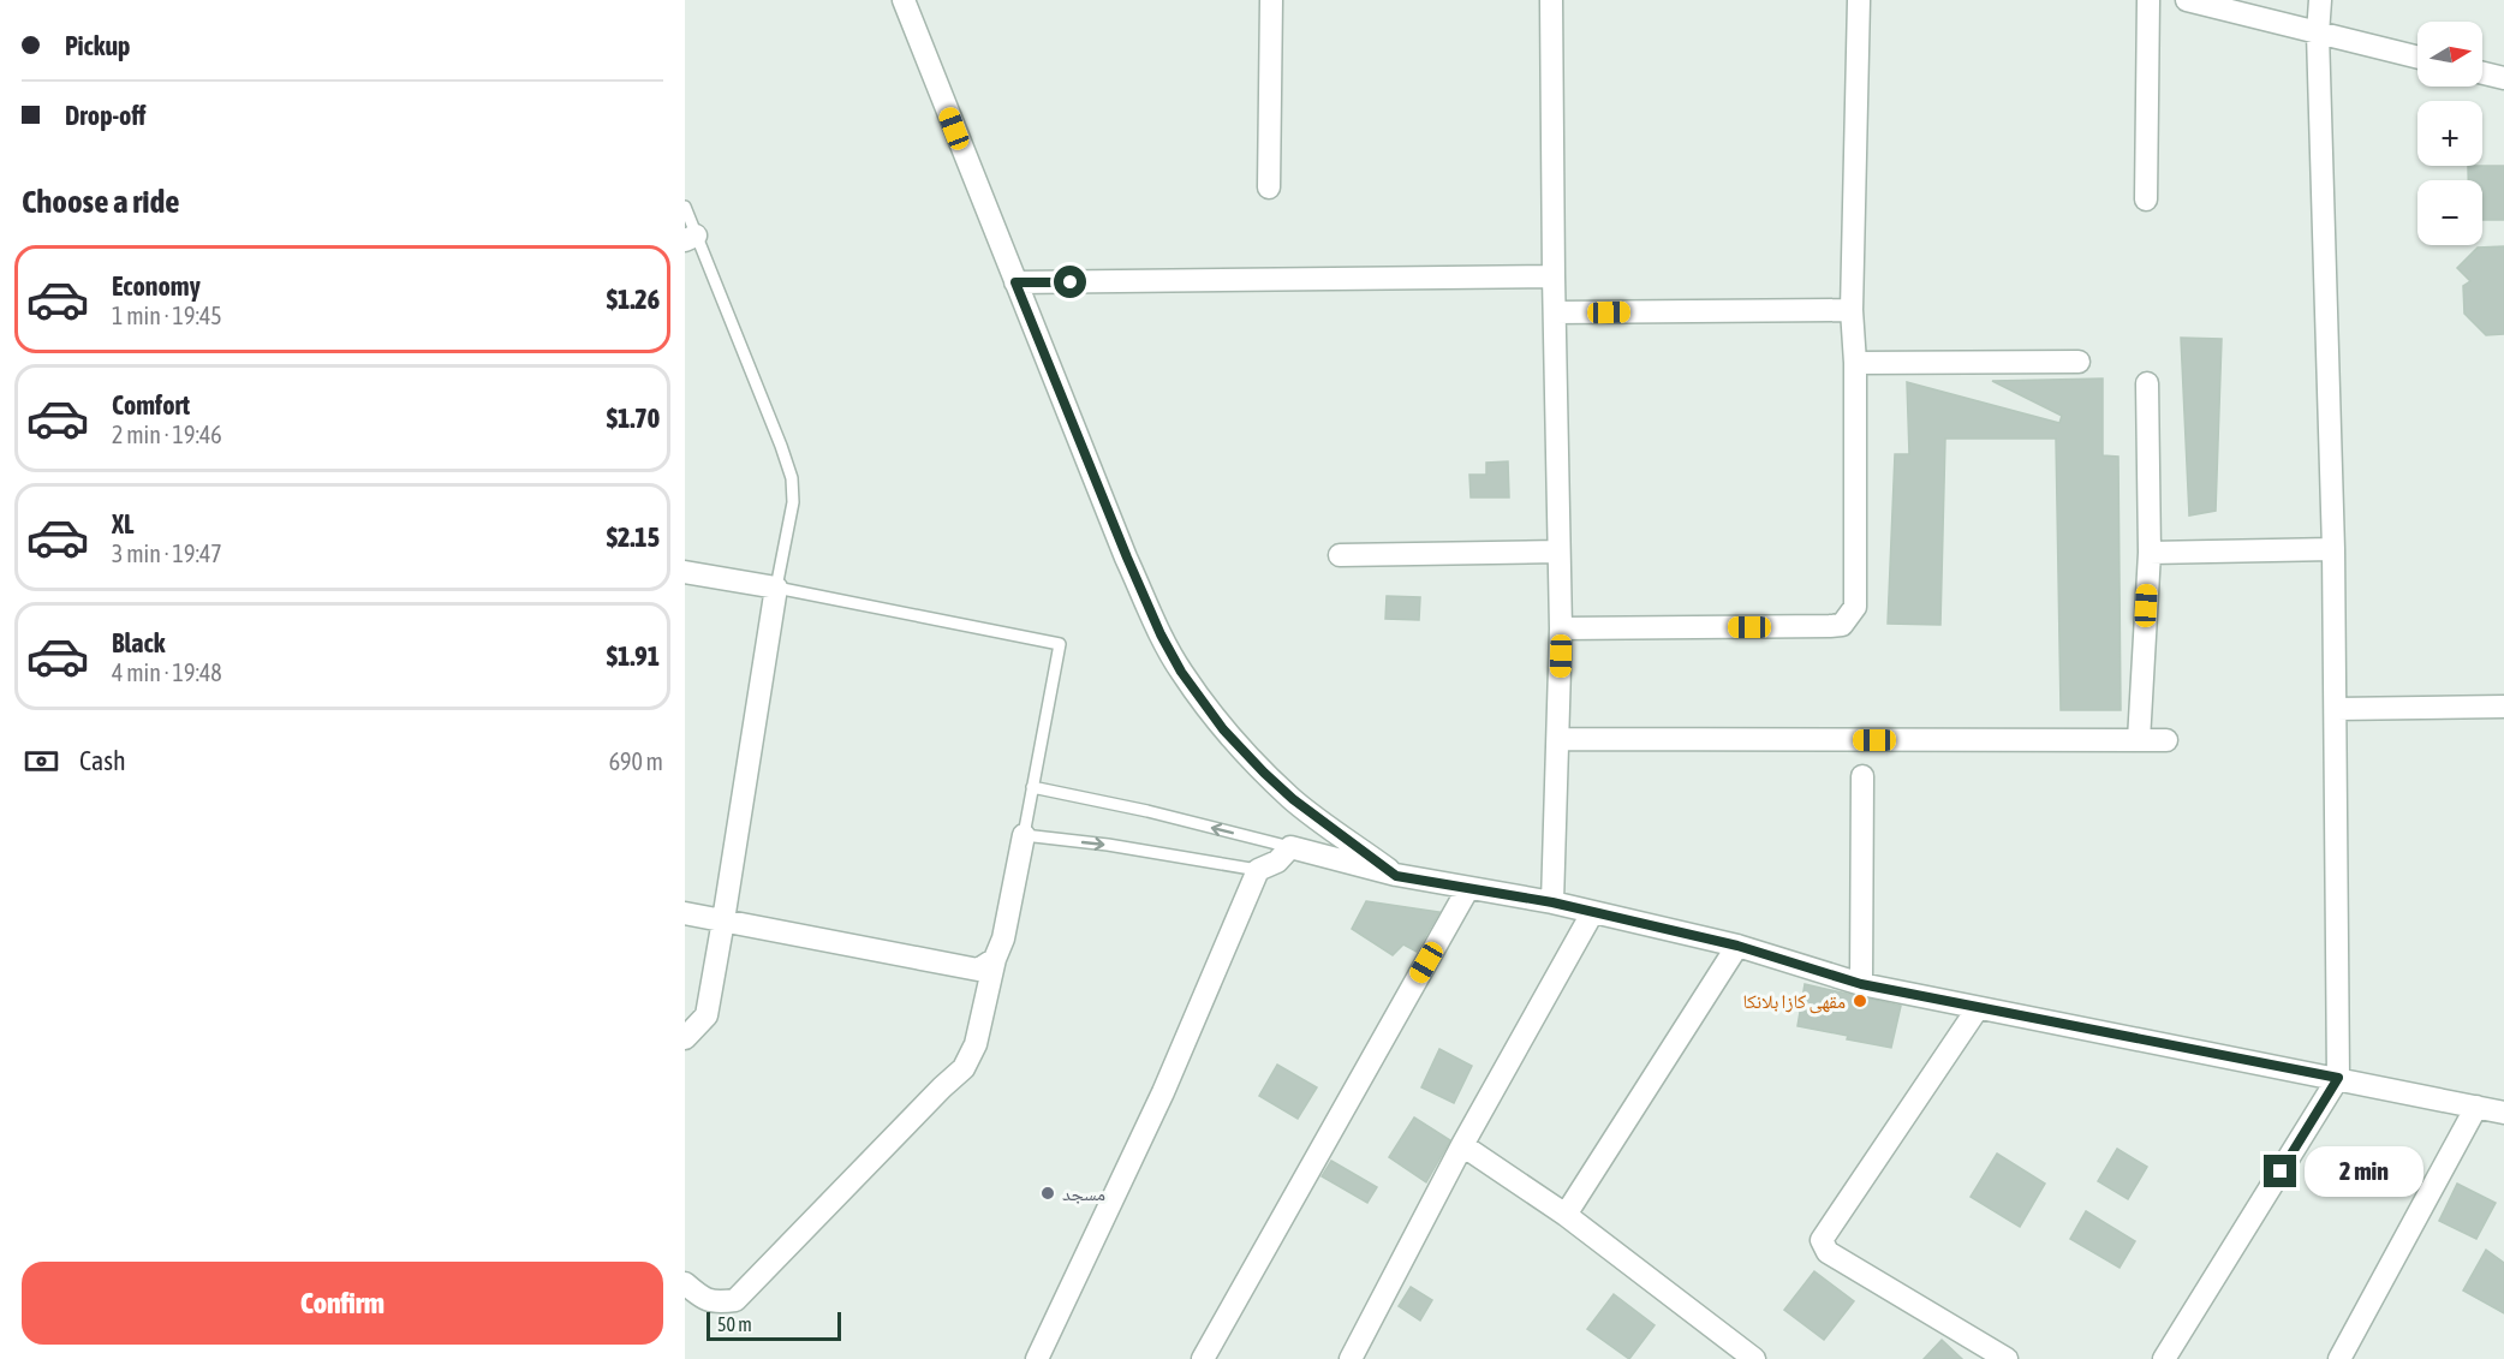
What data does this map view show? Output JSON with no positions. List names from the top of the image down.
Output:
{
  "places": ["مقهى كازا بلانكا", "مسجد"],
  "scale_bar": "50 m",
  "north": "right",
  "page": {
    "banner": ["Pickup", "Drop-off"],
    "map_buttons": ["+", "−"],
    "heading": "Choose a ride",
    "list": [
      {
        "name": "Economy",
        "note": "1 min · 19:45",
        "value": "$1.26"
      },
      {
        "name": "Comfort",
        "note": "2 min · 19:46",
        "value": "$1.70"
      },
      {
        "name": "XL",
        "note": "3 min · 19:47",
        "value": "$2.15"
      },
      {
        "name": "Black",
        "note": "4 min · 19:48",
        "value": "$1.91"
      }
    ],
    "pay": ["Cash", "690 m"],
    "bubble": "2 min",
    "buttons": "Confirm",
    "scale": "50 m"
  }
}
